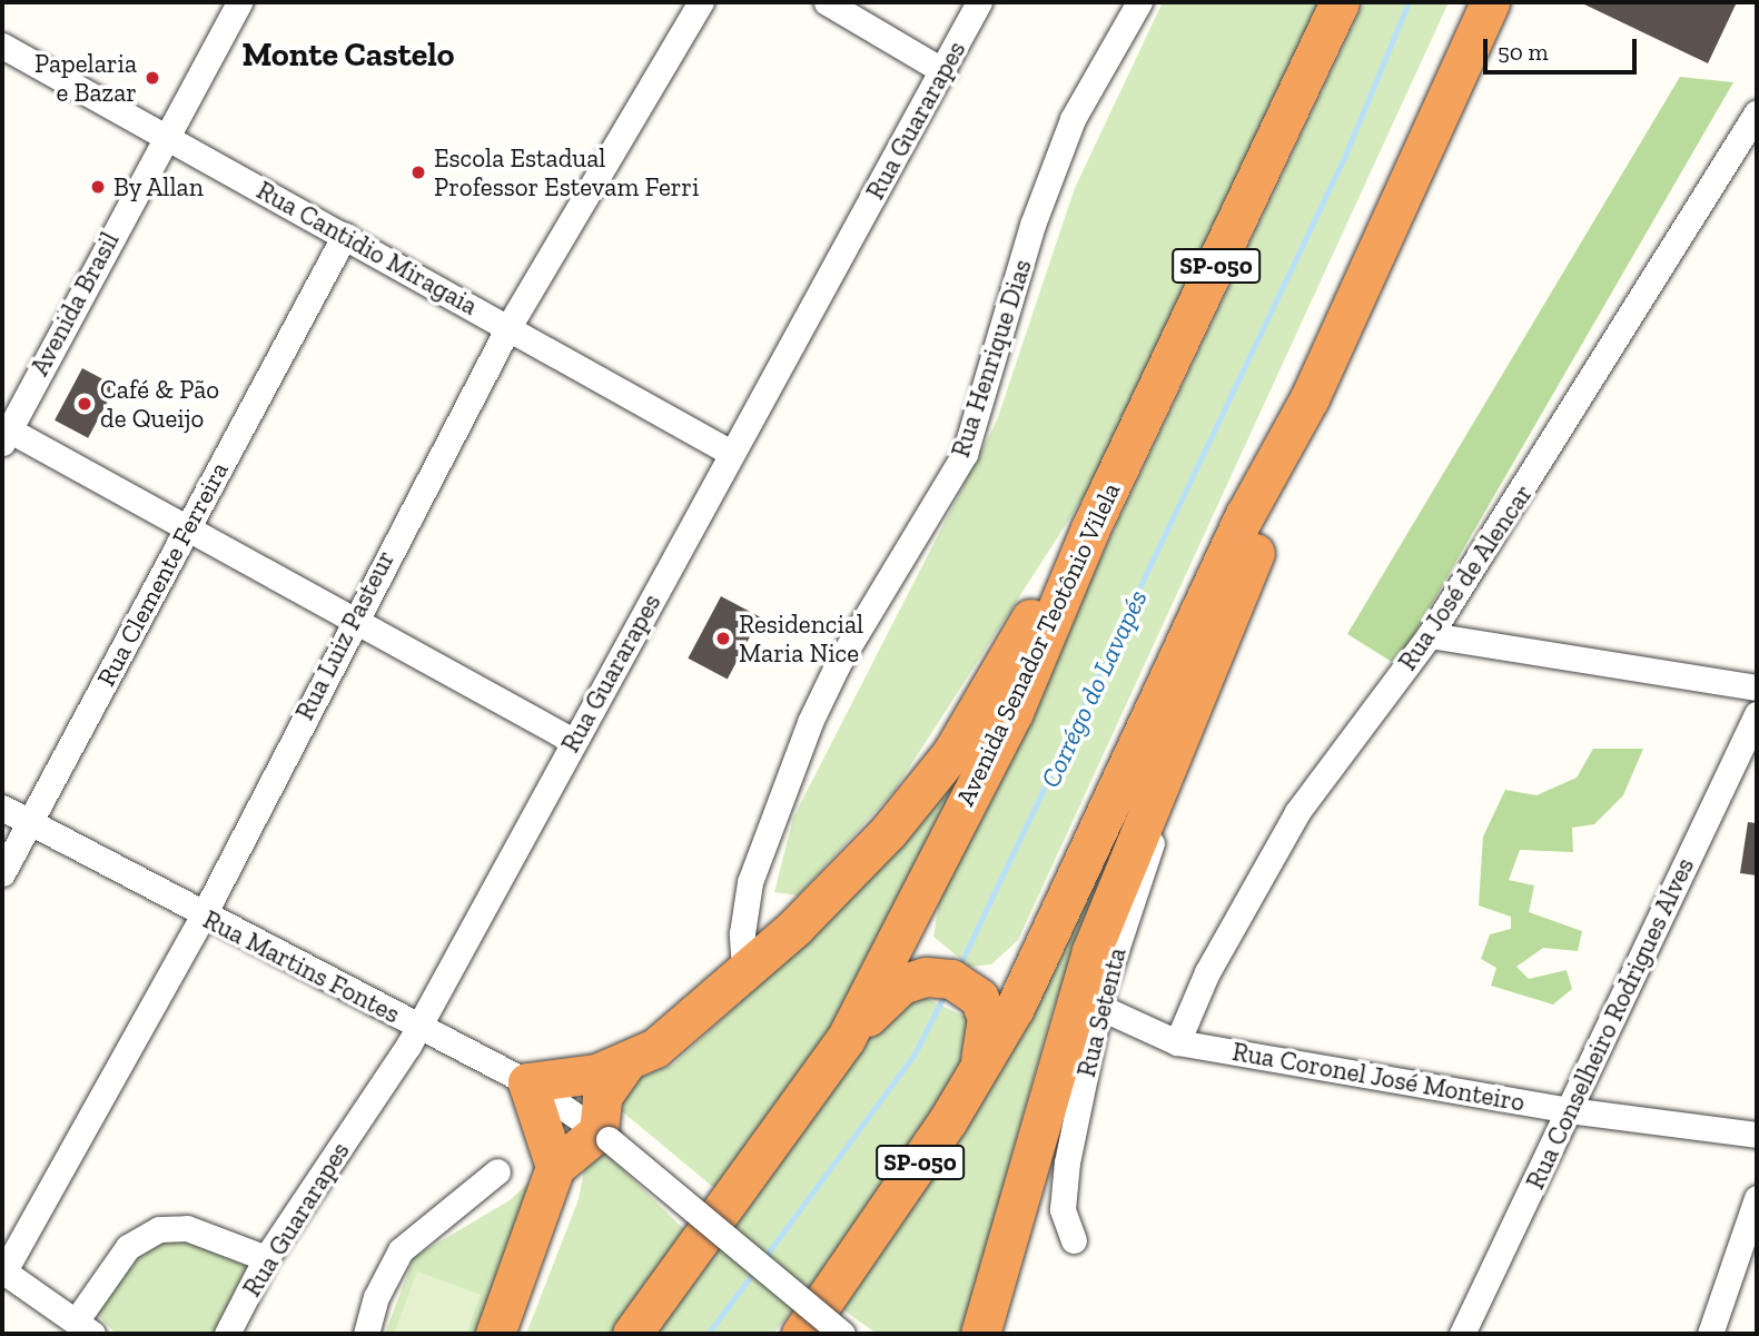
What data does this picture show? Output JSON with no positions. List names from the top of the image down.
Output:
{
  "streets": {
    "highway": ["SP-050", "Avenida Senador Teotônio Vilela"],
    "street": [
      "Rua Guararapes",
      "Rua Cantidio Miragaia",
      "Avenida Brasil",
      "Rua Henrique Dias",
      "Rua Clemente Ferreira",
      "Rua José de Alencar",
      "Rua Luiz Pasteur",
      "Rua Martins Fontes",
      "Rua Setenta",
      "Rua Conselheiro Rodrigues Alves",
      "Rua Coronel José Monteiro"
    ]
  },
  "crossings": [
    ["Rua Guararapes", "Rua Cantidio Miragaia"],
    ["Rua Guararapes", "Rua Martins Fontes"],
    ["Rua Cantidio Miragaia", "Avenida Brasil"],
    ["Rua Cantidio Miragaia", "Rua Clemente Ferreira"],
    ["Rua Cantidio Miragaia", "Rua Luiz Pasteur"],
    ["Rua Clemente Ferreira", "Rua Martins Fontes"],
    ["Rua José de Alencar", "Rua Coronel José Monteiro"],
    ["Rua Luiz Pasteur", "Rua Martins Fontes"],
    ["Rua Setenta", "Rua Coronel José Monteiro"],
    ["Rua Conselheiro Rodrigues Alves", "Rua Coronel José Monteiro"]
  ],
  "districts": ["Monte Castelo"],
  "water": ["Corrégo do Lavapés"],
  "places": [
    "Papelaria e Bazar",
    "Escola Estadual Professor Estevam Ferri",
    "By Allan",
    "Café & Pão de Queijo",
    "Residencial Maria Nice"
  ],
  "scale_bar": "50 m"
}
